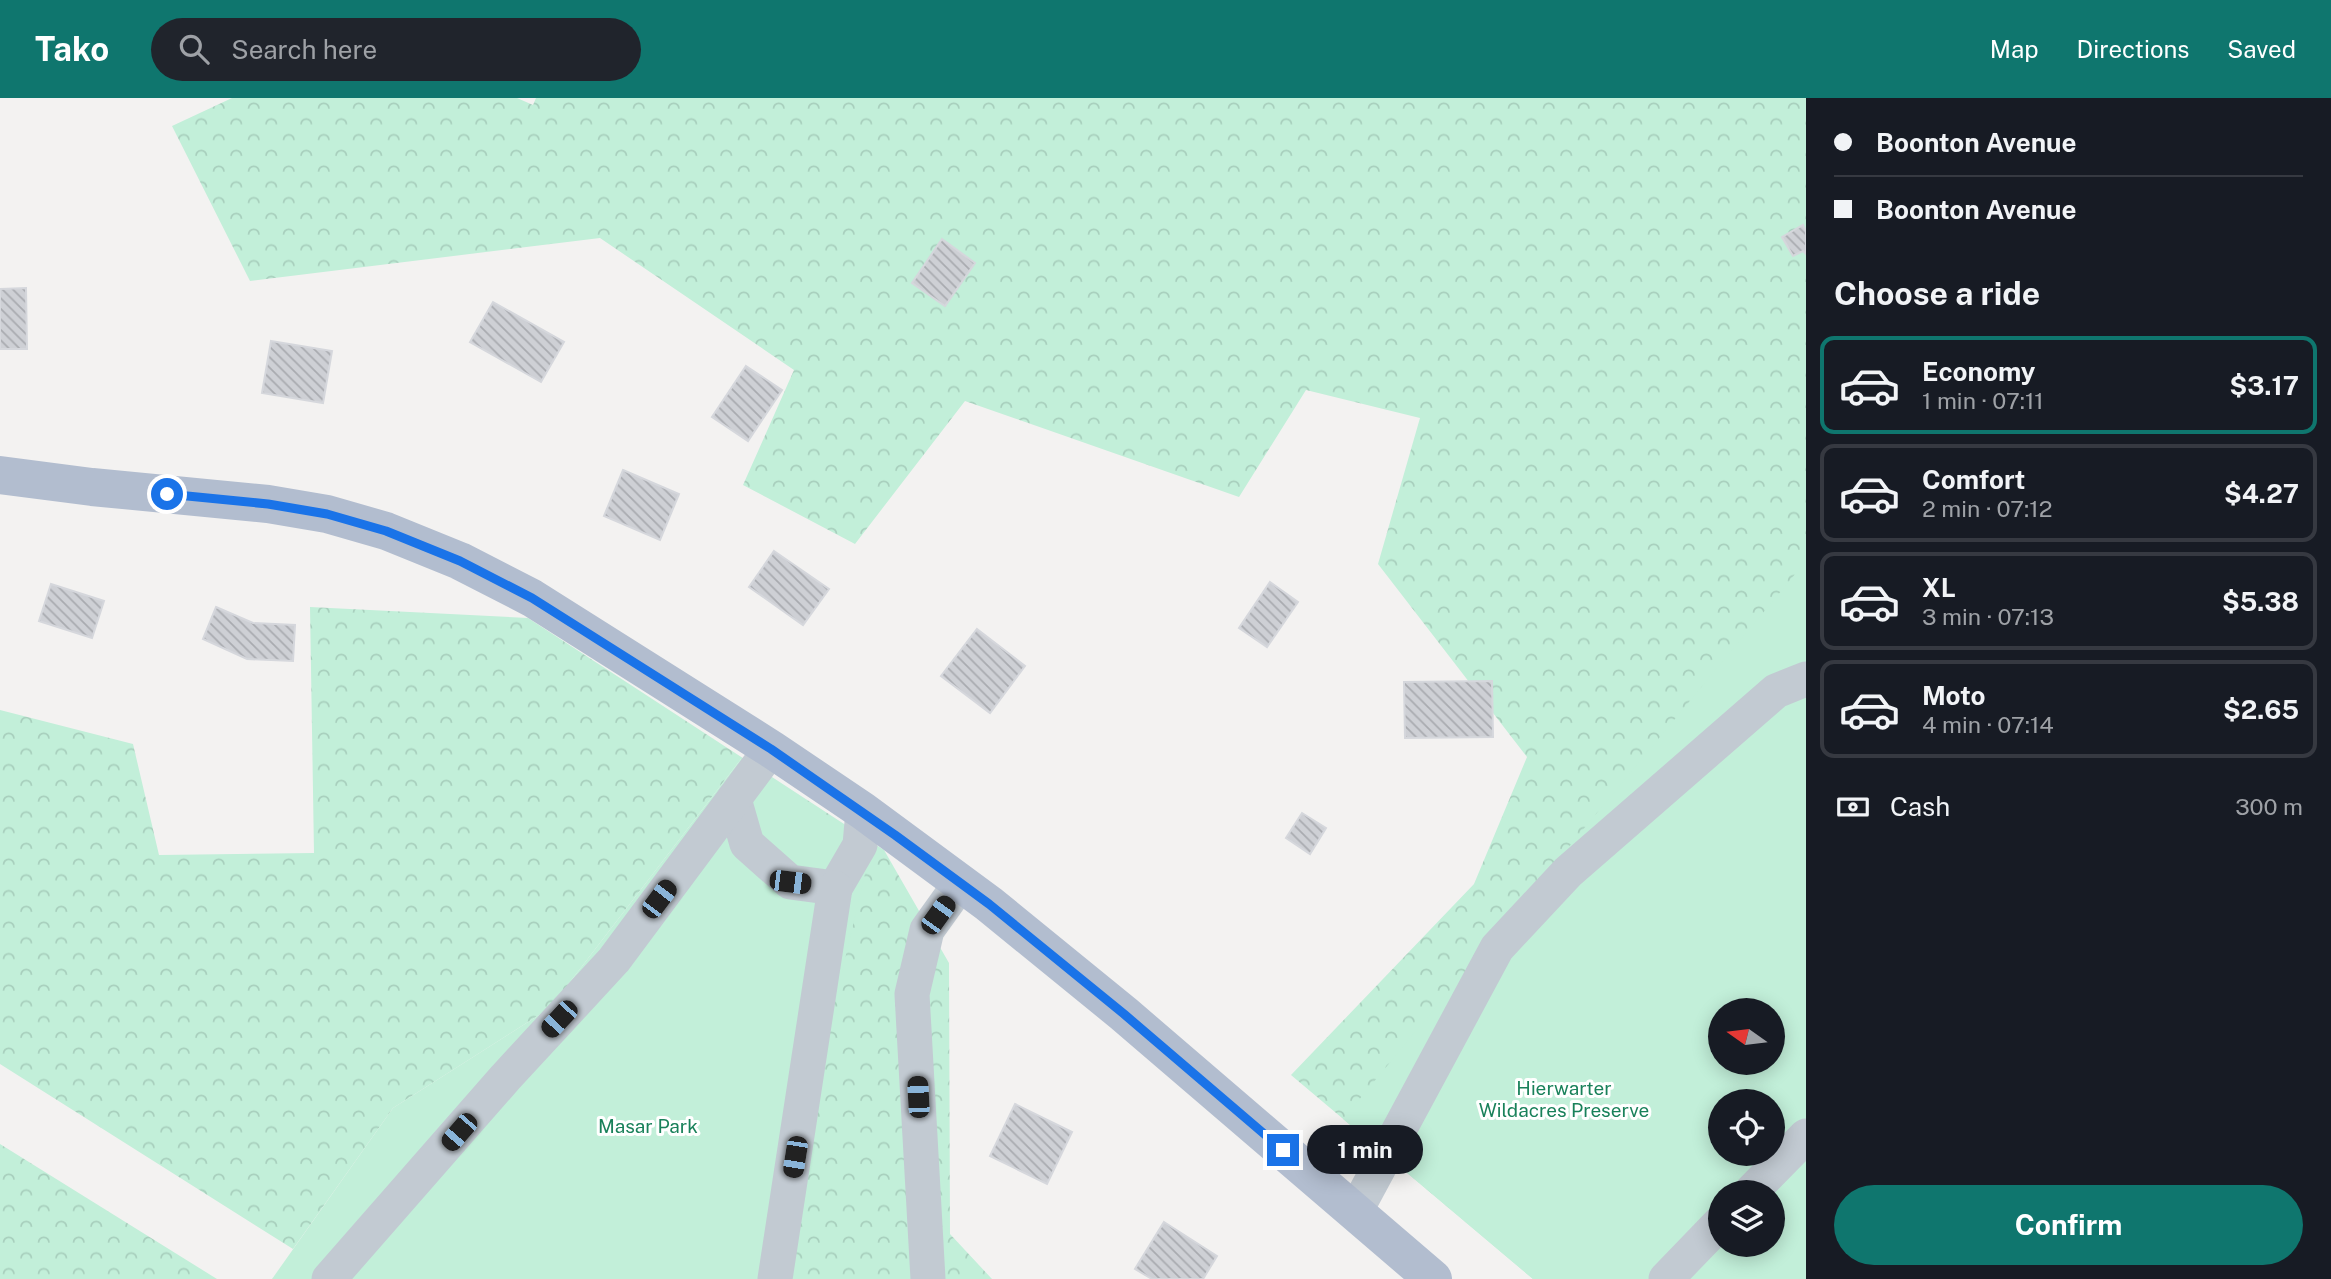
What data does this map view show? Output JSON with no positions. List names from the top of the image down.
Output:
{
  "parks": ["Hierwarter Wildacres Preserve", "Masar Park"],
  "north": "left",
  "page": {
    "header": "Tako",
    "search": "Search here",
    "nav": ["Map", "Directions", "Saved"],
    "banner": ["Boonton Avenue", "Boonton Avenue"],
    "heading": "Choose a ride",
    "list": [
      {
        "name": "Economy",
        "note": "1 min · 07:11",
        "value": "$3.17"
      },
      {
        "name": "Comfort",
        "note": "2 min · 07:12",
        "value": "$4.27"
      },
      {
        "name": "XL",
        "note": "3 min · 07:13",
        "value": "$5.38"
      },
      {
        "name": "Moto",
        "note": "4 min · 07:14",
        "value": "$2.65"
      }
    ],
    "pay": ["Cash", "300 m"],
    "bubble": "1 min",
    "buttons": "Confirm"
  }
}
